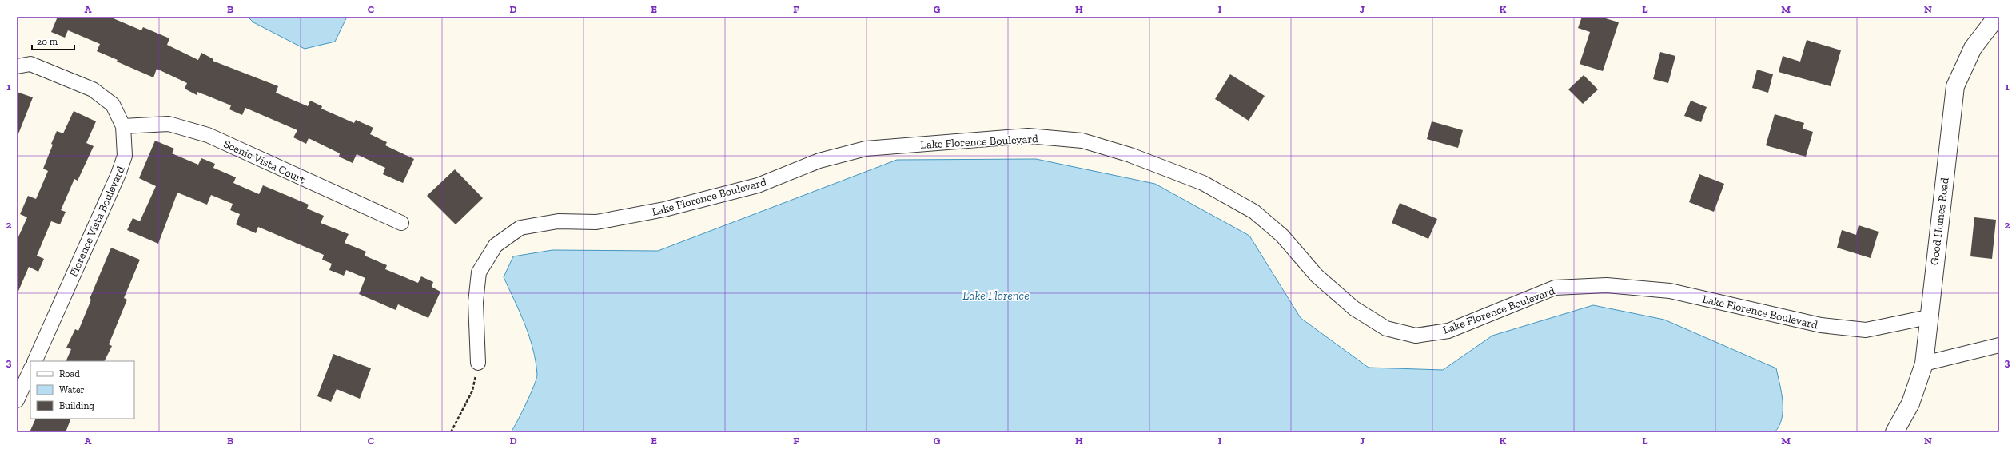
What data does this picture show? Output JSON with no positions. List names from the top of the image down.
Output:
{
  "streets": {
    "street": [
      "Lake Florence Boulevard",
      "Scenic Vista Court",
      "Florence Vista Boulevard",
      "Good Homes Road"
    ]
  },
  "crossings": [
    ["Lake Florence Boulevard", "Good Homes Road"],
    ["Scenic Vista Court", "Florence Vista Boulevard"]
  ],
  "water": ["Lake Florence"],
  "legend": ["Road", "Water", "Building"],
  "scale_bar": "20 m",
  "grid": {
    "columns": [
      "A",
      "B",
      "C",
      "D",
      "E",
      "F",
      "G",
      "H",
      "I",
      "J",
      "K",
      "L",
      "M",
      "N"
    ],
    "rows": ["1", "2", "3"]
  }
}
